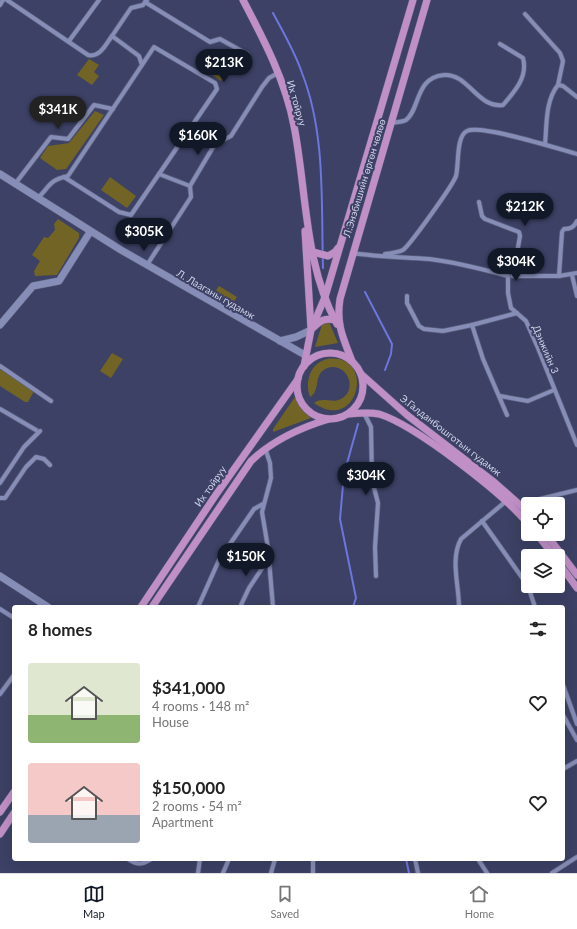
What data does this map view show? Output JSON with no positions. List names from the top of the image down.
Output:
{
  "streets": {
    "main road": [
      "Их тойруу",
      "Л.Энэбишийн өргөн чөлөө",
      "Л. Лааганы гудамж",
      "Э.Галданбошготын гудамж"
    ],
    "street": ["Дэнжийн 3"]
  },
  "crossings": [
    ["Их тойруу", "Л.Энэбишийн өргөн чөлөө"],
    ["Их тойруу", "Л. Лааганы гудамж"],
    ["Их тойруу", "Э.Галданбошготын гудамж"],
    ["Л.Энэбишийн өргөн чөлөө", "Э.Галданбошготын гудамж"]
  ],
  "page": {
    "price": [
      "$213K",
      "$341K",
      "$160K",
      "$212K",
      "$305K",
      "$304K",
      "$304K",
      "$150K"
    ],
    "heading": "8 homes",
    "list": [
      {
        "name": "$341,000",
        "note": "4 rooms · 148 m² · House"
      },
      {
        "name": "$150,000",
        "note": "2 rooms · 54 m² · Apartment"
      }
    ],
    "tabs": ["Map", "Saved", "Home"]
  }
}
